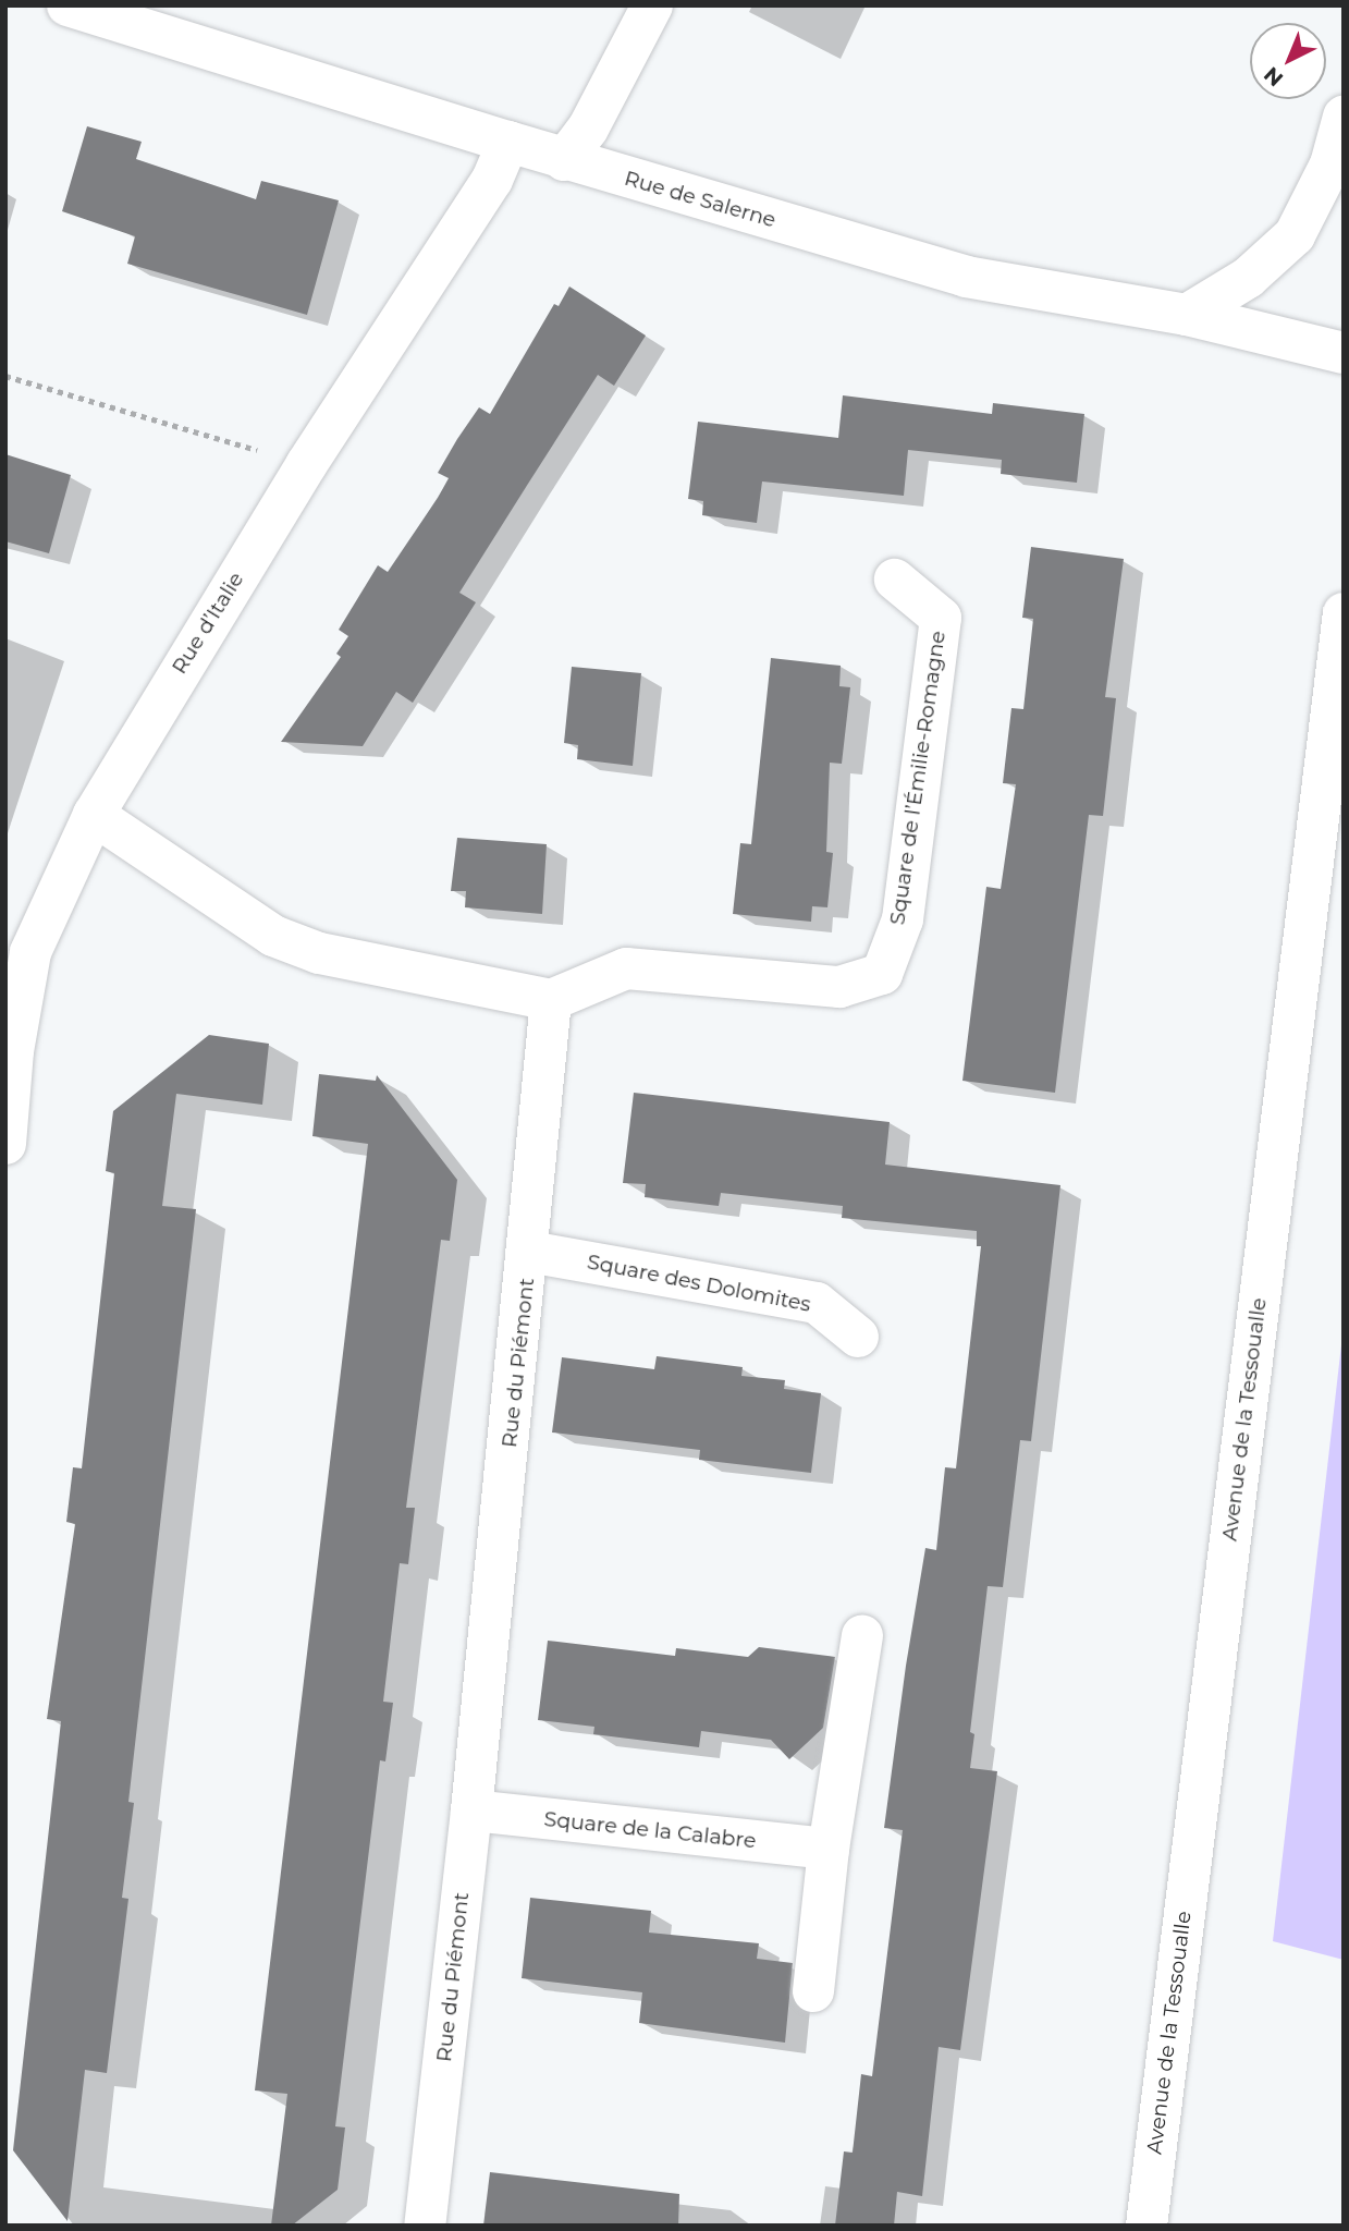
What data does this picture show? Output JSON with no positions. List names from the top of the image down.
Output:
{
  "streets": {
    "street": [
      "Rue de Salerne",
      "Rue d’Italie",
      "Square de l’Émilie-Romagne",
      "Square des Dolomites",
      "Rue du Piémont",
      "Avenue de la Tessoualle",
      "Square de la Calabre"
    ]
  },
  "crossings": [
    ["Rue de Salerne", "Rue d’Italie"],
    ["Square de l’Émilie-Romagne", "Rue du Piémont"],
    ["Square des Dolomites", "Rue du Piémont"],
    ["Rue du Piémont", "Square de la Calabre"]
  ],
  "north": "bottom left"
}
